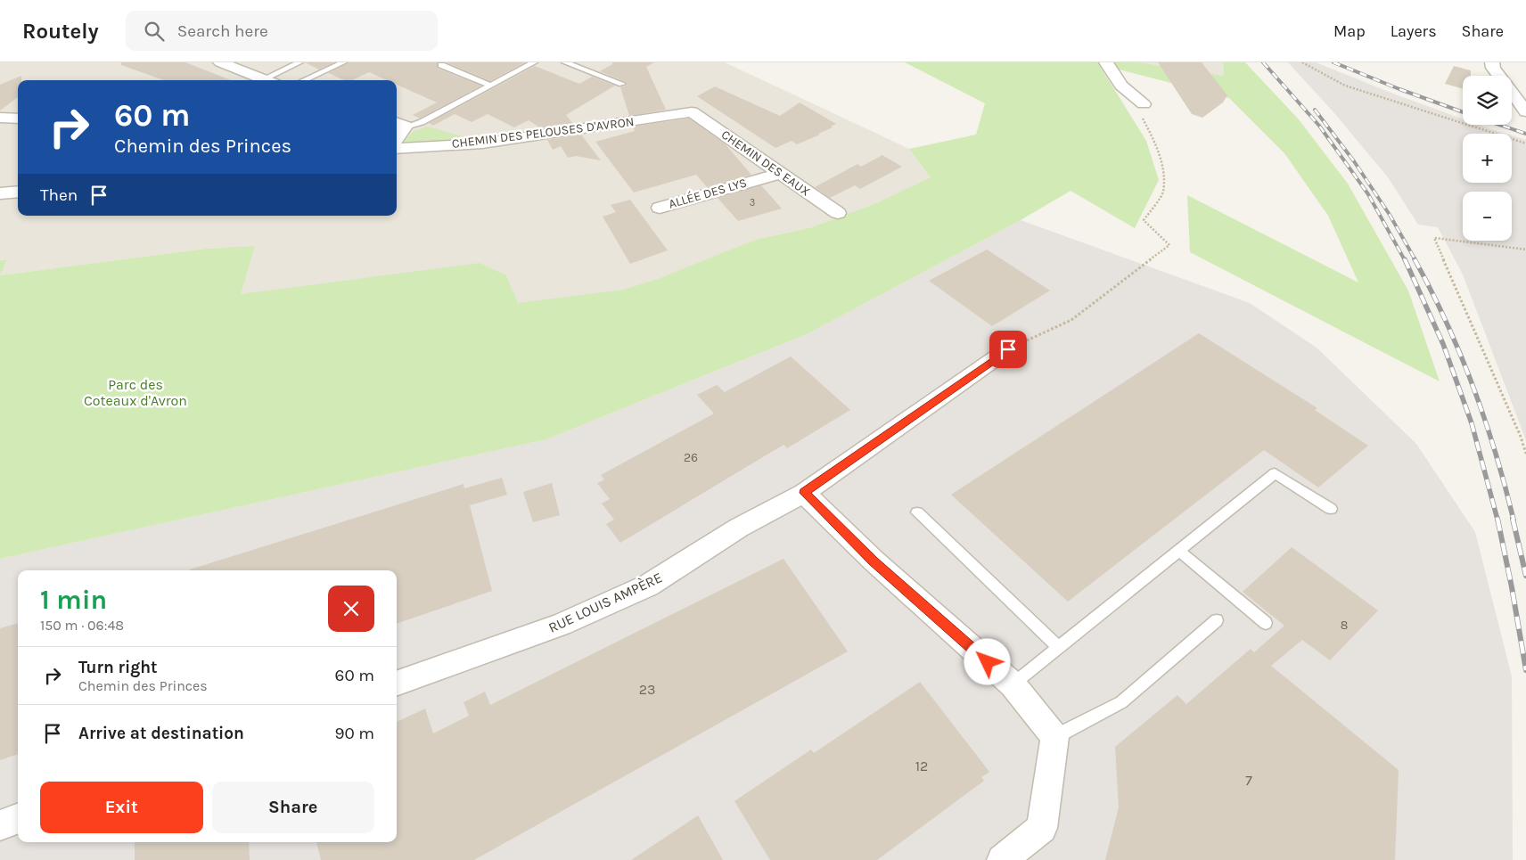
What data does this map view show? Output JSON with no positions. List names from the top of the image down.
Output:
{
  "streets": {
    "street": [
      "CHEMIN DES PELOUSES D'AVRON",
      "CHEMIN DES EAUX",
      "ALLÉE DES LYS",
      "RUE LOUIS AMPÈRE"
    ]
  },
  "crossings": [
    ["CHEMIN DES PELOUSES D'AVRON", "CHEMIN DES EAUX"],
    ["CHEMIN DES EAUX", "ALLÉE DES LYS"]
  ],
  "parks": ["Parc des Coteaux d'Avron"],
  "house_numbers": [
    "3",
    "26",
    "8",
    "23",
    "12",
    "7"
  ],
  "page": {
    "header": "Routely",
    "search": "Search here",
    "nav": ["Map", "Layers", "Share"],
    "map_buttons": ["+", "−"],
    "turn": ["60 m", "Chemin des Princes"],
    "then": "Then",
    "heading": ["1 min", "150 m · 06:48"],
    "list": [
      {
        "name": "Turn right",
        "note": "Chemin des Princes",
        "value": "60 m"
      },
      {
        "name": "Arrive at destination",
        "value": "90 m"
      }
    ],
    "buttons": ["Exit", "Share"]
  }
}
